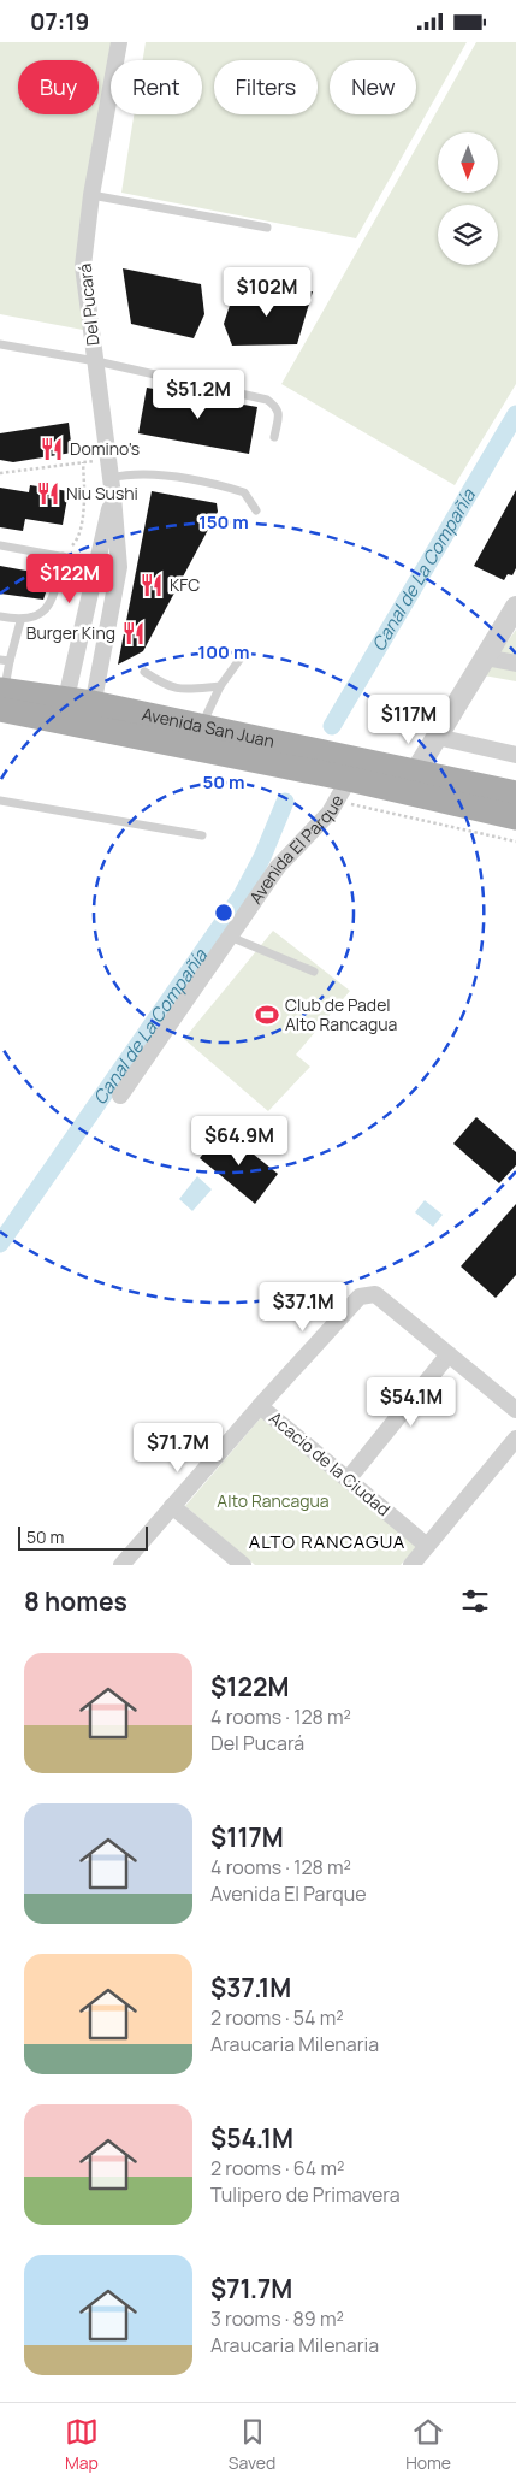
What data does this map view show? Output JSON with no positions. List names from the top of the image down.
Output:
{
  "streets": {
    "main road": ["Avenida San Juan"],
    "street": ["Del Pucará", "Avenida El Parque", "Acacio de la Ciudad"]
  },
  "crossings": [
    ["Del Pucará", "Avenida San Juan"],
    ["Avenida San Juan", "Avenida El Parque"]
  ],
  "districts": ["ALTO RANCAGUA"],
  "water": ["Canal de La Compañía"],
  "parks": ["Alto Rancagua"],
  "places": {
    "restaurant": [
      "Domino's",
      "Niu Sushi",
      "KFC",
      "Burger King"
    ],
    "sports": ["Club de Padel Alto Rancagua"]
  },
  "scale_bar": "50 m",
  "north": "bottom",
  "page": {
    "status": "07:19",
    "chip": [
      "Buy",
      "Rent",
      "Filters",
      "New"
    ],
    "price": [
      "$102M",
      "$51.2M",
      "$122M",
      "$117M",
      "$64.9M",
      "$37.1M",
      "$54.1M",
      "$71.7M"
    ],
    "scale": "50 m",
    "heading": "8 homes",
    "list": [
      {
        "name": "$122M",
        "note": "4 rooms · 128 m² · Del Pucará"
      },
      {
        "name": "$117M",
        "note": "4 rooms · 128 m² · Avenida El Parque"
      },
      {
        "name": "$37.1M",
        "note": "2 rooms · 54 m² · Araucaria Milenaria"
      },
      {
        "name": "$54.1M",
        "note": "2 rooms · 64 m² · Tulipero de Primavera"
      },
      {
        "name": "$71.7M",
        "note": "3 rooms · 89 m² · Araucaria Milenaria"
      }
    ],
    "tabs": ["Map", "Saved", "Home"]
  },
  "rings": ["150 m", "100 m", "50 m"]
}
